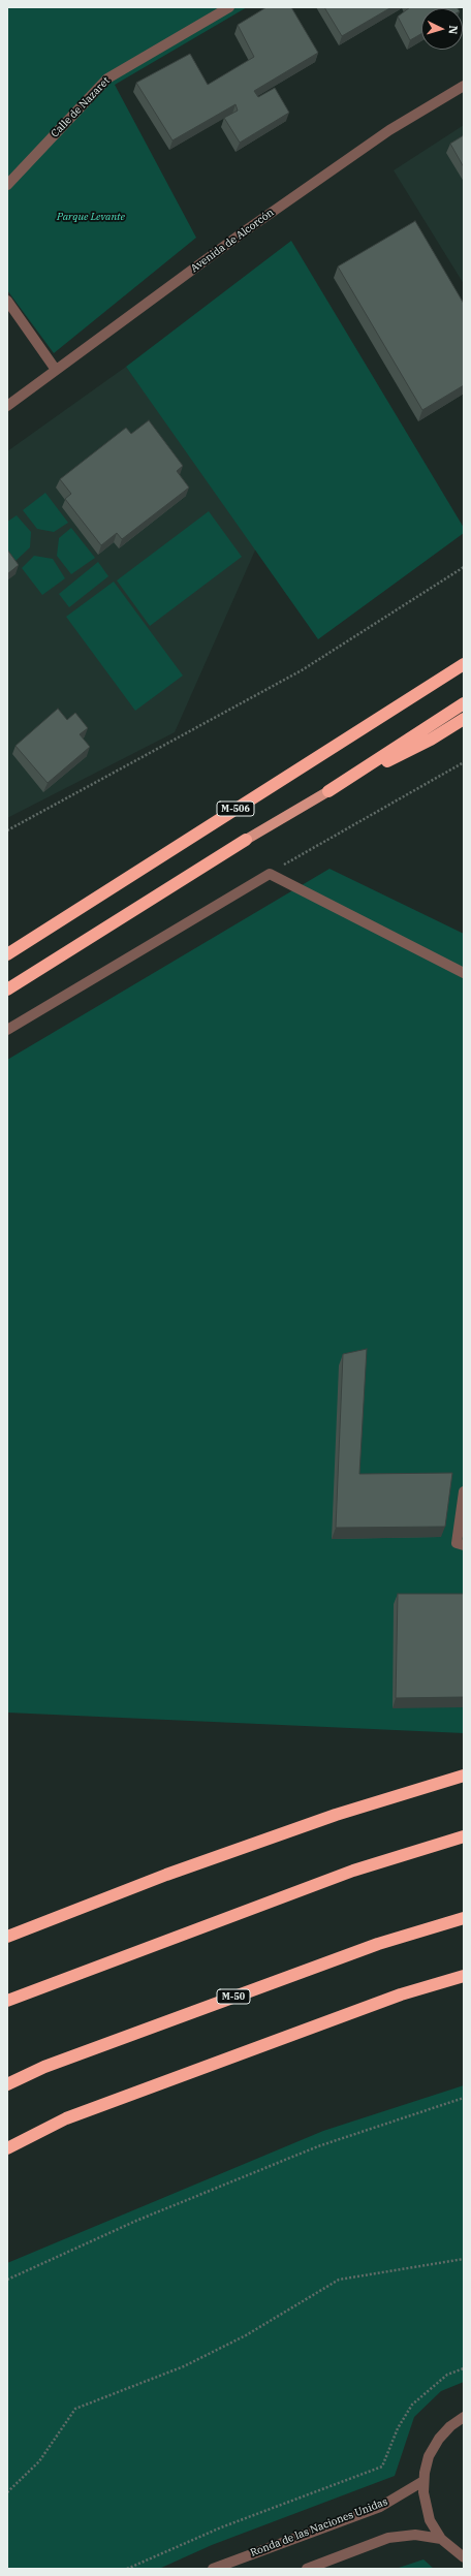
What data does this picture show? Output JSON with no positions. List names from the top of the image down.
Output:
{
  "streets": {
    "highway": ["M-506", "M-50"],
    "street": ["Calle de Nazaret", "Avenida de Alcorcón", "Ronda de las Naciones Unidas"]
  },
  "parks": ["Parque Levante"],
  "north": "right"
}
